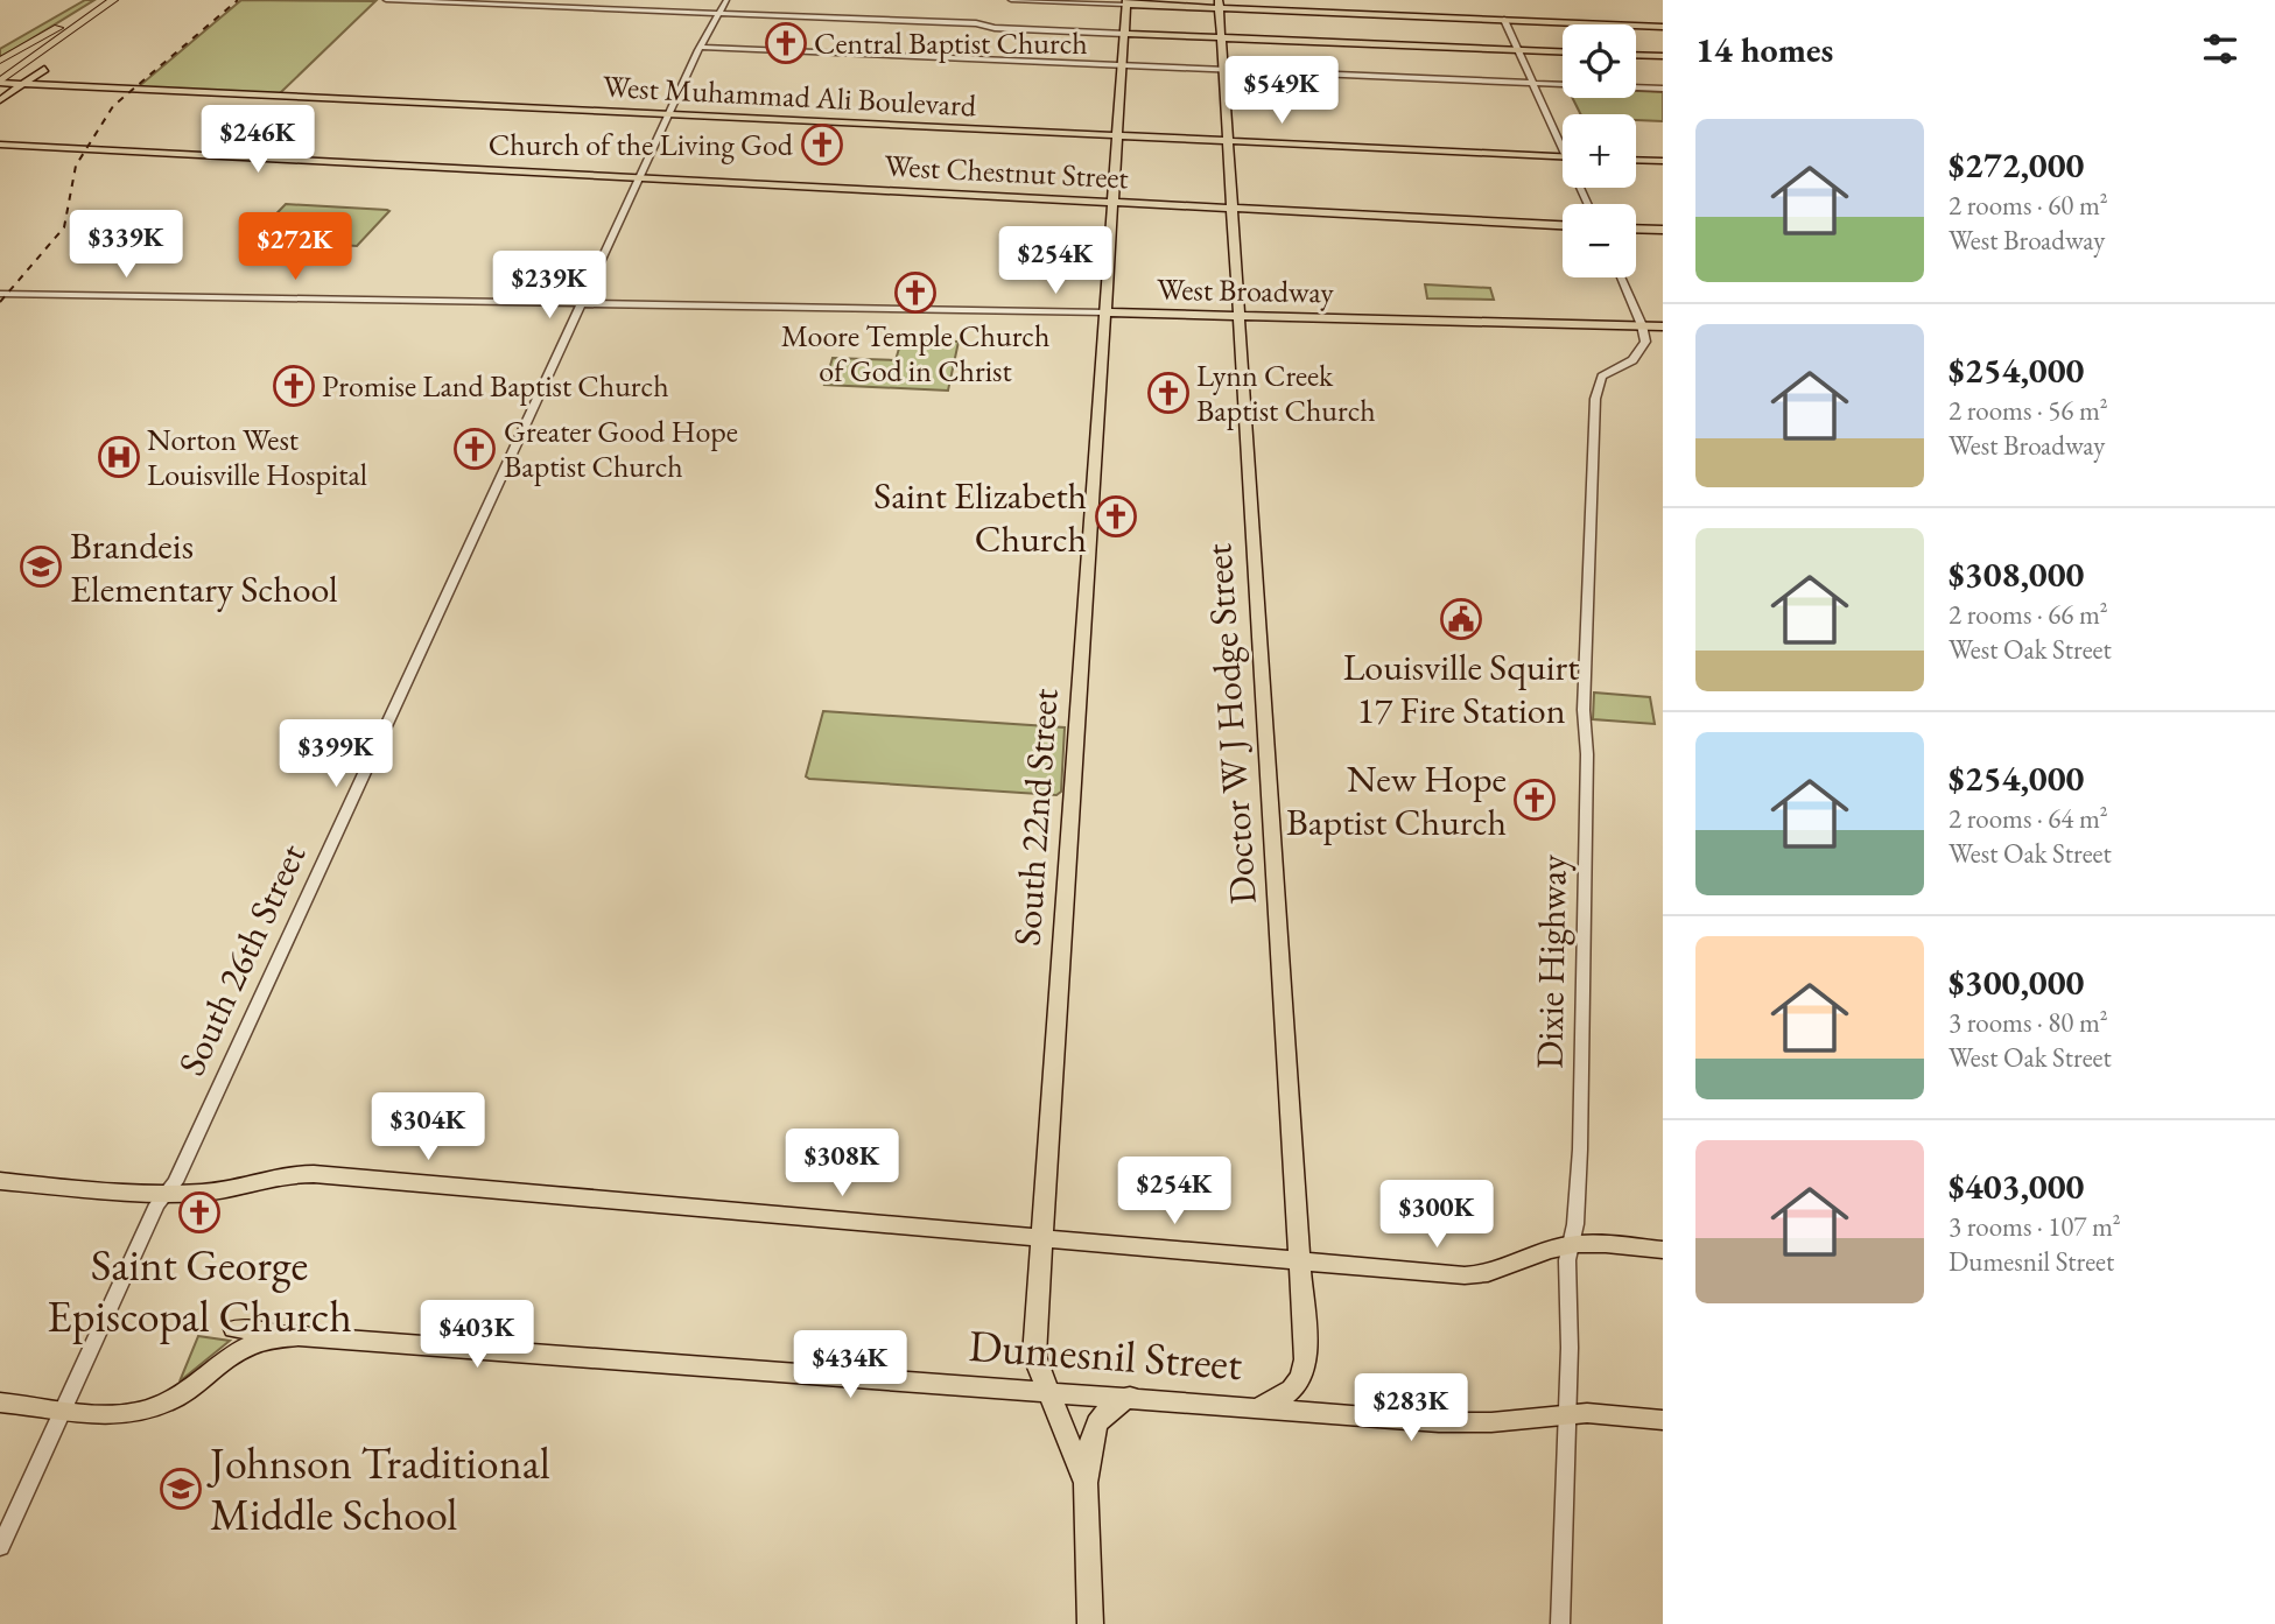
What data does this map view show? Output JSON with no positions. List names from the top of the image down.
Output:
{
  "streets": {
    "main road": [
      "West Muhammad Ali Boulevard",
      "West Chestnut Street",
      "West Broadway",
      "Doctor W J Hodge Street",
      "South 22nd Street",
      "Dumesnil Street"
    ],
    "street": ["South 26th Street", "Dixie Highway"]
  },
  "crossings": [
    ["West Muhammad Ali Boulevard", "Doctor W J Hodge Street"],
    ["West Muhammad Ali Boulevard", "South 22nd Street"],
    ["West Muhammad Ali Boulevard", "South 26th Street"],
    ["West Chestnut Street", "Doctor W J Hodge Street"],
    ["West Chestnut Street", "South 22nd Street"],
    ["West Chestnut Street", "South 26th Street"],
    ["West Broadway", "Doctor W J Hodge Street"],
    ["West Broadway", "South 22nd Street"],
    ["West Broadway", "South 26th Street"],
    ["West Broadway", "Dixie Highway"],
    ["Doctor W J Hodge Street", "Dumesnil Street"],
    ["South 22nd Street", "Dumesnil Street"],
    ["South 26th Street", "Dumesnil Street"],
    ["Dixie Highway", "Dumesnil Street"]
  ],
  "places": {
    "church": [
      "Central Baptist Church",
      "Church of the Living God",
      "Moore Temple Church of God in Christ",
      "Promise Land Baptist Church",
      "Lynn Creek Baptist Church",
      "Greater Good Hope Baptist Church",
      "Saint Elizabeth Church",
      "New Hope Baptist Church",
      "Saint George Episcopal Church"
    ],
    "hospital": ["Norton West Louisville Hospital"],
    "school or university": ["Brandeis Elementary School", "Johnson Traditional Middle School"],
    "public building": ["Louisville Squirt 17 Fire Station"]
  },
  "page": {
    "heading": "14 homes",
    "map_buttons": ["+", "−"],
    "price": [
      "$549K",
      "$246K",
      "$339K",
      "$272K",
      "$254K",
      "$239K",
      "$399K",
      "$304K",
      "$308K",
      "$254K",
      "$300K",
      "$403K",
      "$434K",
      "$283K"
    ],
    "list": [
      {
        "name": "$272,000",
        "note": "2 rooms · 60 m² · West Broadway"
      },
      {
        "name": "$254,000",
        "note": "2 rooms · 56 m² · West Broadway"
      },
      {
        "name": "$308,000",
        "note": "2 rooms · 66 m² · West Oak Street"
      },
      {
        "name": "$254,000",
        "note": "2 rooms · 64 m² · West Oak Street"
      },
      {
        "name": "$300,000",
        "note": "3 rooms · 80 m² · West Oak Street"
      },
      {
        "name": "$403,000",
        "note": "3 rooms · 107 m² · Dumesnil Street"
      }
    ]
  }
}
